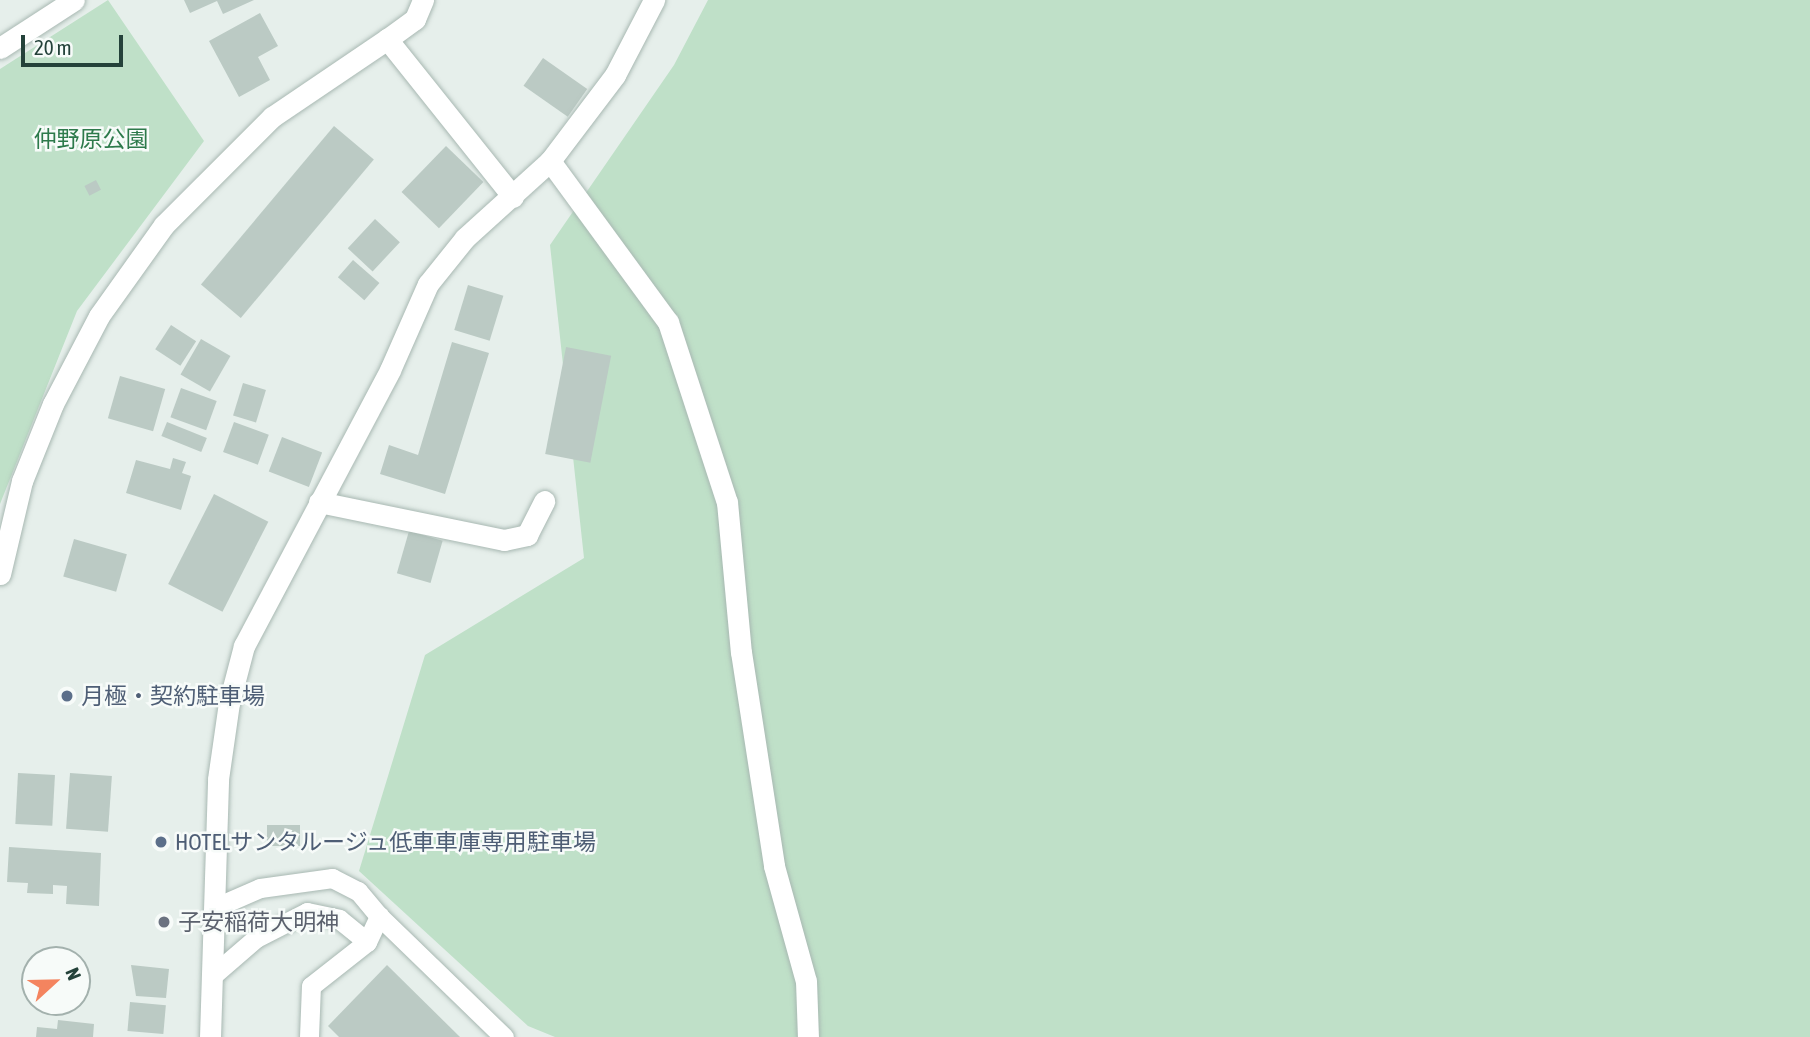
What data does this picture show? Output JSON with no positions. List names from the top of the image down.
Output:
{
  "parks": ["仲野原公園"],
  "places": ["月極・契約駐車場", "HOTELサンタルージュ低車車庫専用駐車場", "子安稲荷大明神"],
  "scale_bar": "20 m",
  "north": "right"
}
